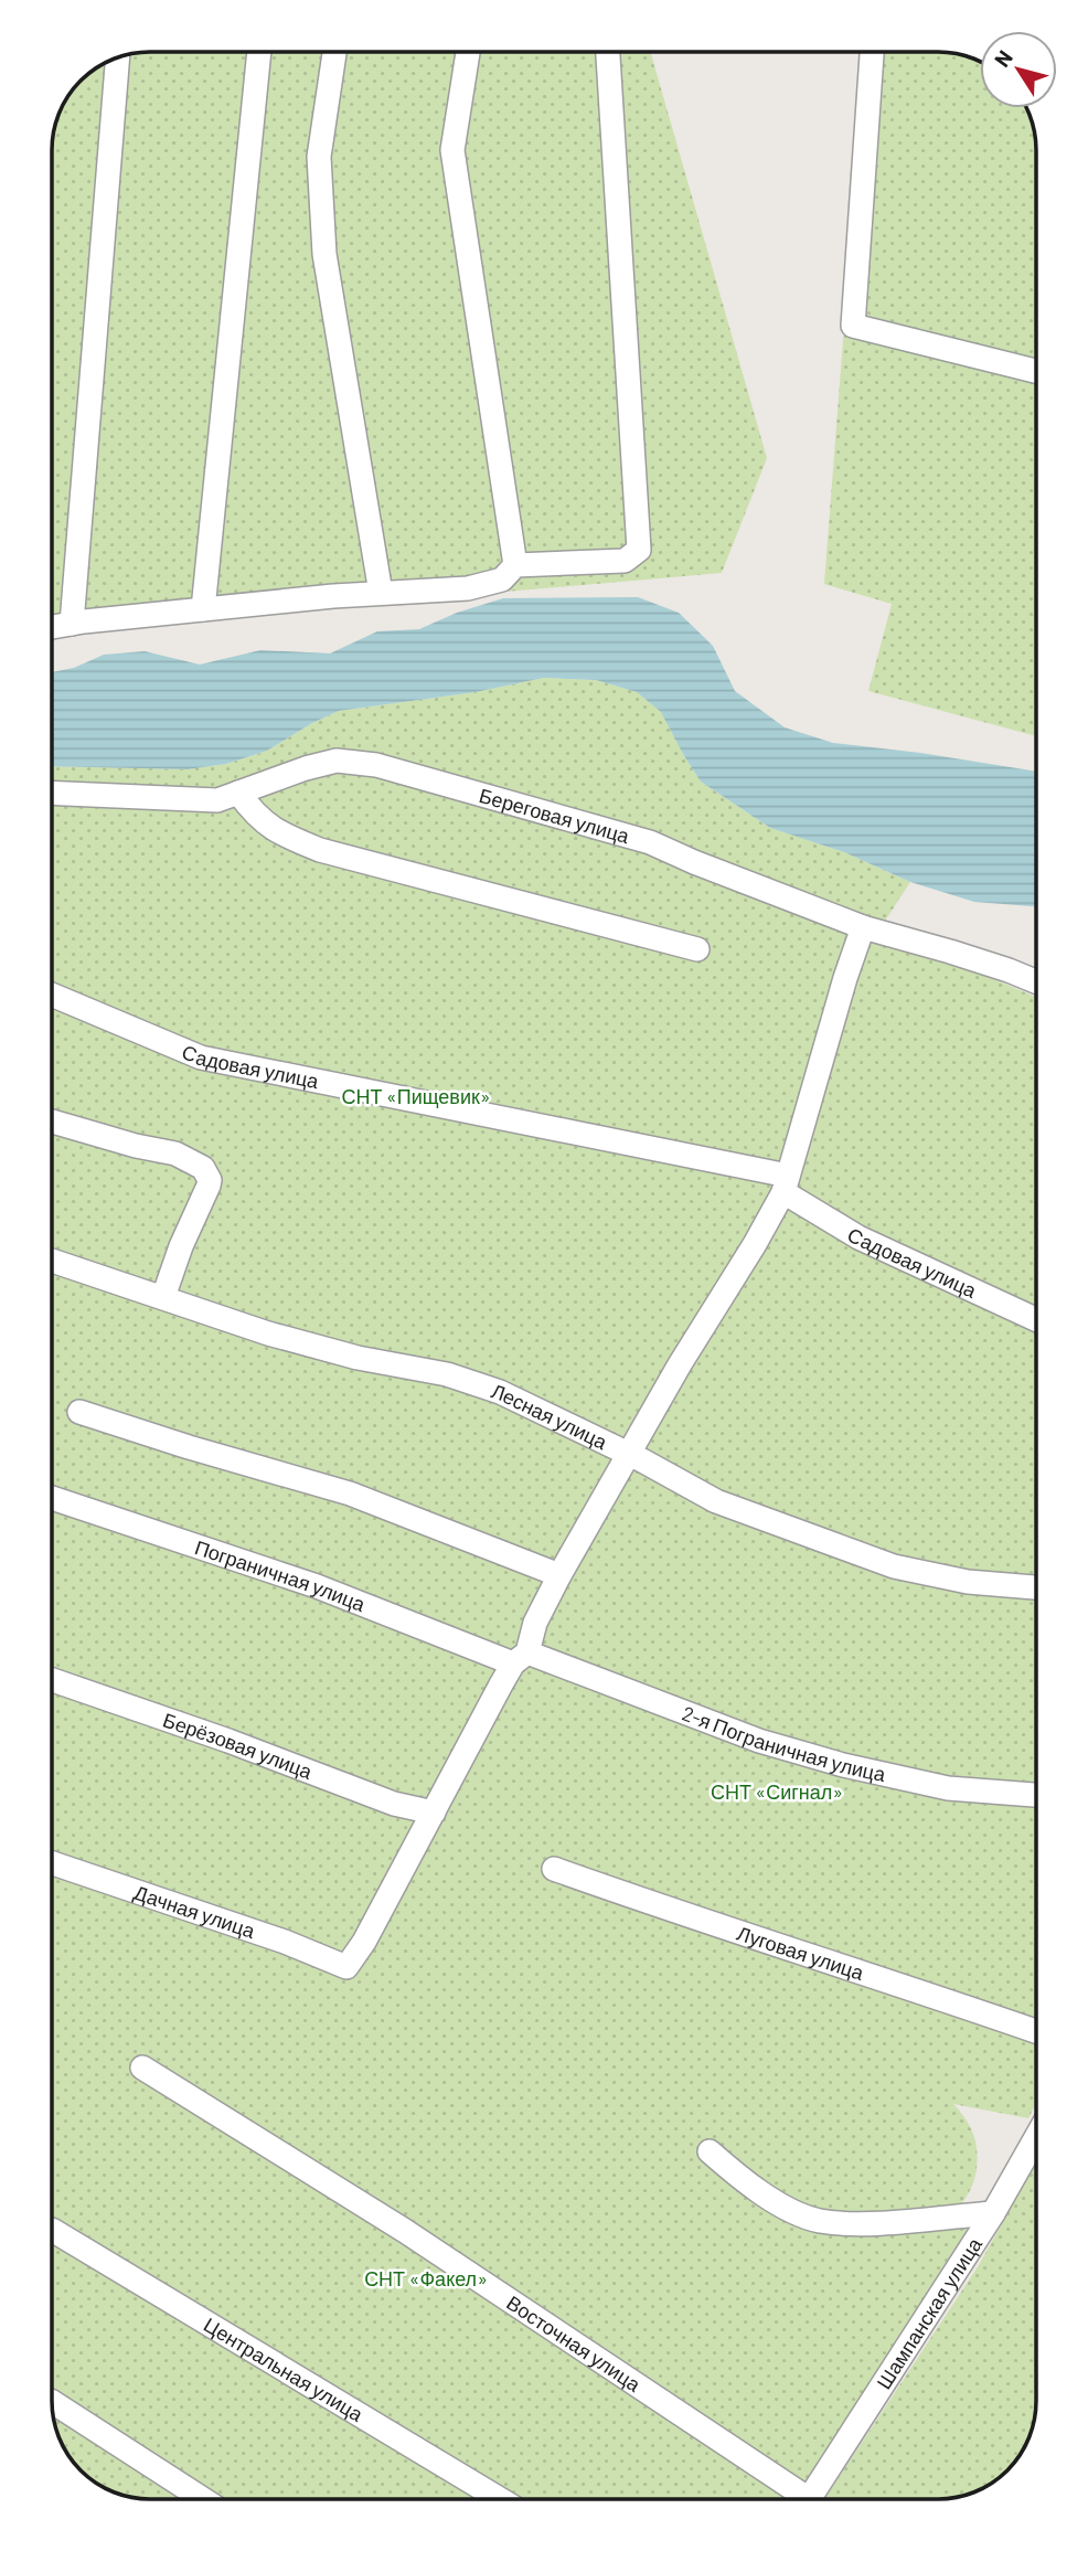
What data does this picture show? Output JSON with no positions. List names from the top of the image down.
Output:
{
  "streets": {
    "street": [
      "Береговая улица",
      "Садовая улица",
      "Лесная улица",
      "Пограничная улица",
      "2-я Пограничная улица",
      "Берёзовая улица",
      "Дачная улица",
      "Луговая улица",
      "Шампанская улица",
      "Восточная улица",
      "Центральная улица"
    ]
  },
  "crossings": [
    ["Пограничная улица", "2-я Пограничная улица"],
    ["Берёзовая улица", "Дачная улица"]
  ],
  "parks": ["СНТ «Пищевик»", "СНТ «Сигнал»", "СНТ «Факел»"],
  "north": "top left"
}
